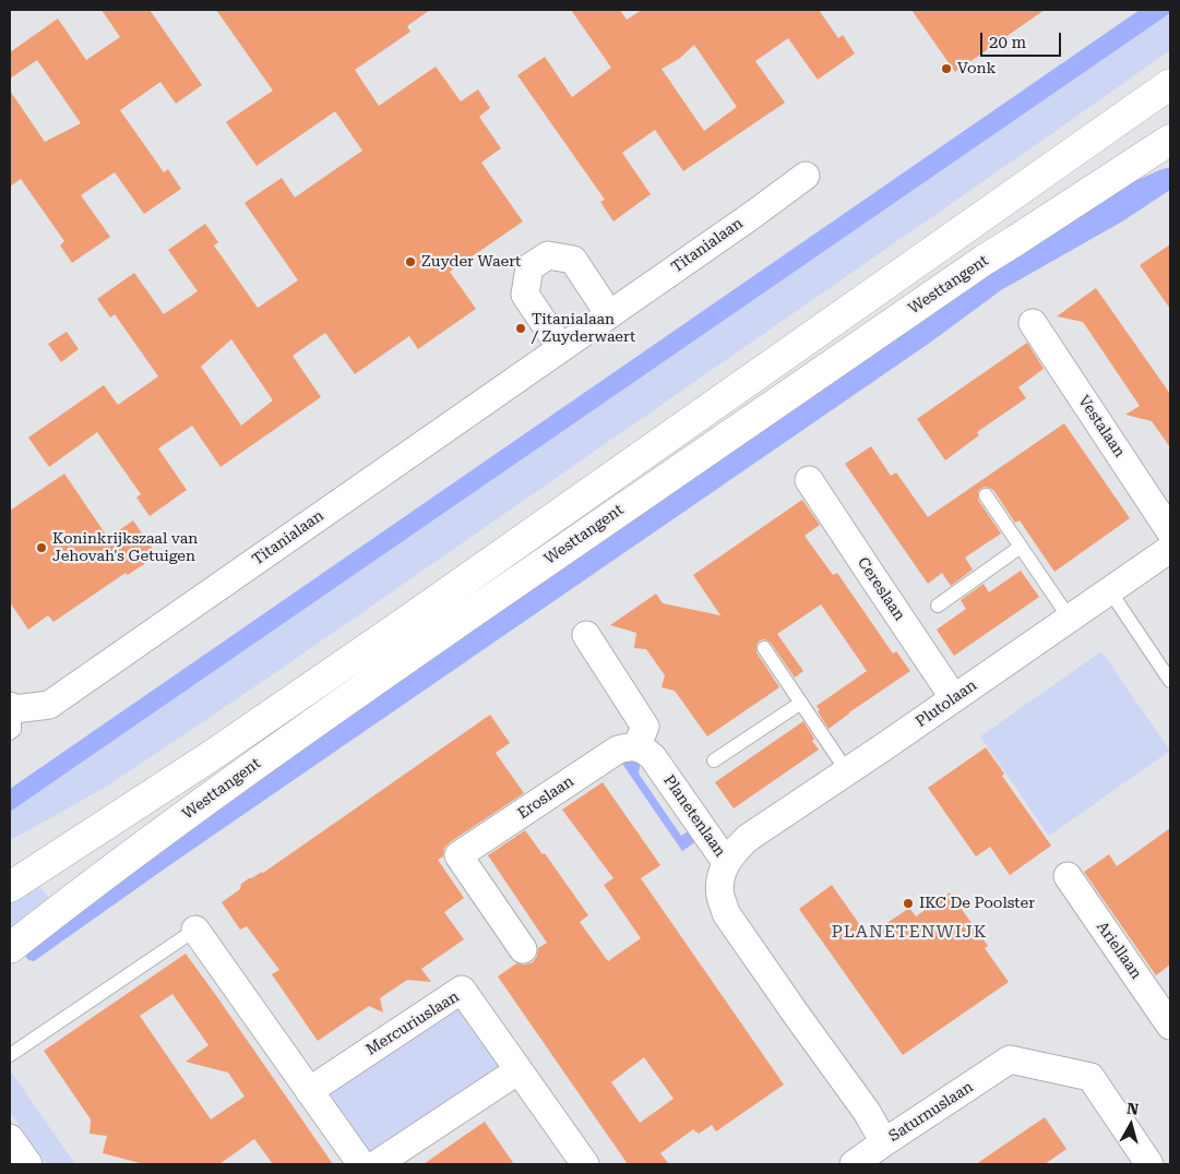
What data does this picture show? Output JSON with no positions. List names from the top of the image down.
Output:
{
  "streets": {
    "main road": ["Westtangent"],
    "street": [
      "Titanialaan",
      "Vestalaan",
      "Cereslaan",
      "Plutolaan",
      "Eroslaan",
      "Planetenlaan",
      "Ariellaan",
      "Mercuriuslaan",
      "Saturnuslaan"
    ]
  },
  "crossings": [
    ["Cereslaan", "Plutolaan"],
    ["Plutolaan", "Planetenlaan"],
    ["Eroslaan", "Planetenlaan"],
    ["Planetenlaan", "Saturnuslaan"]
  ],
  "districts": ["PLANETENWIJK"],
  "places": [
    "Vonk",
    "Zuyder Waert",
    "Titanialaan / Zuyderwaert",
    "Koninkrijkszaal van Jehovah's Getuigen",
    "IKC De Poolster"
  ],
  "scale_bar": "20 m",
  "north": "top"
}
